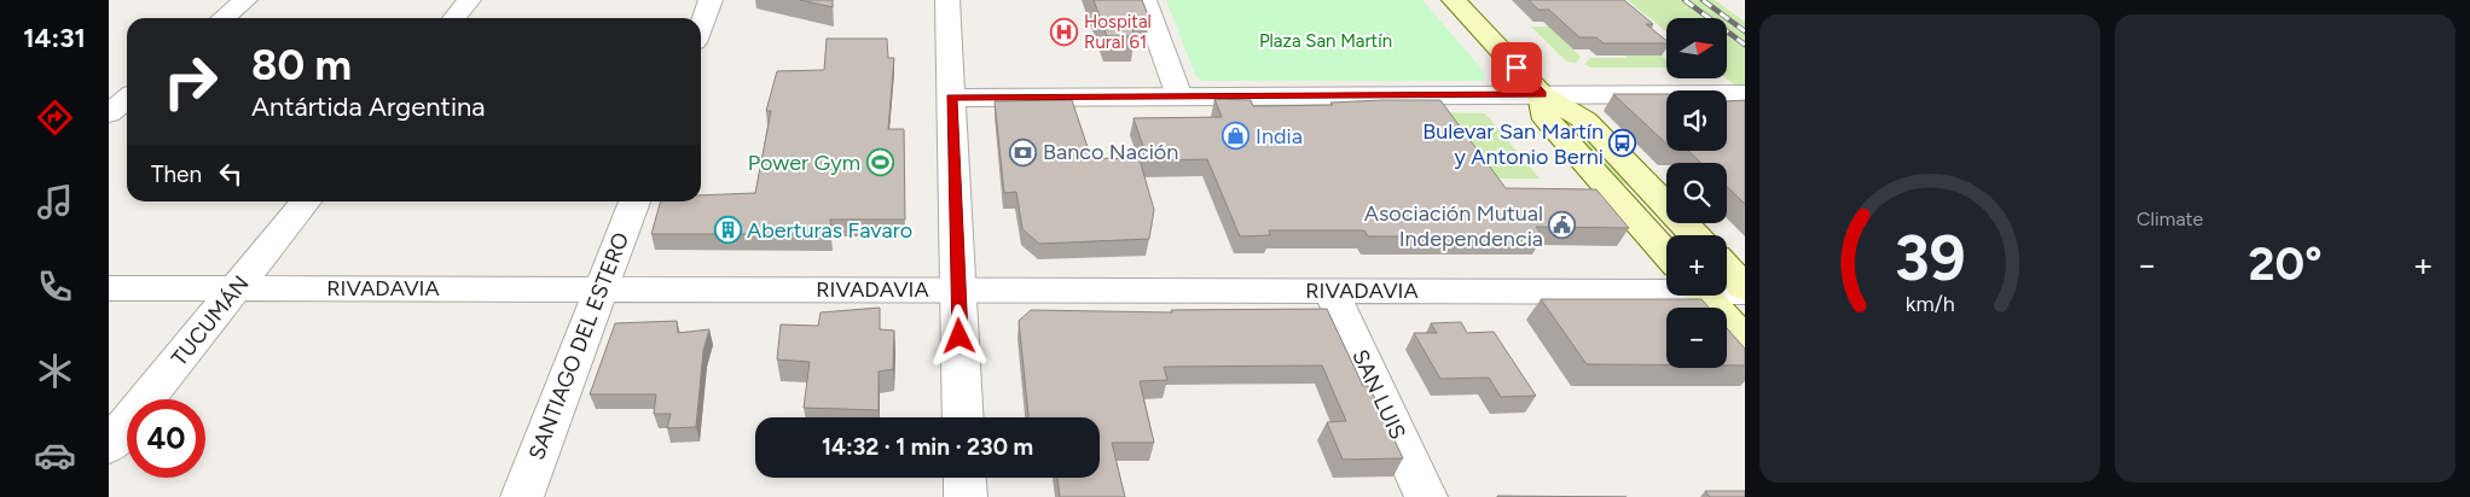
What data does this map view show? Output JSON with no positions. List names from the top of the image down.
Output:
{
  "streets": {
    "street": [
      "RIVADAVIA",
      "TUCUMÁN",
      "SANTIAGO DEL ESTERO",
      "SAN LUIS"
    ]
  },
  "crossings": [
    ["RIVADAVIA", "TUCUMÁN"],
    ["RIVADAVIA", "SANTIAGO DEL ESTERO"],
    ["RIVADAVIA", "SAN LUIS"]
  ],
  "parks": ["Plaza San Martín"],
  "places": {
    "hospital": ["Hospital Rural 61"],
    "shop": ["India"],
    "bus stop": ["Bulevar San Martín y Antonio Berni"],
    "bank": ["Banco Nación"],
    "sports": ["Power Gym"],
    "public building": ["Asociación Mutual Independencia"],
    "building": ["Aberturas Favaro"]
  },
  "north": "right",
  "page": {
    "tabs": "14:31",
    "tile": "Climate",
    "map_buttons": ["+", "−"],
    "turn": ["80 m", "Antártida Argentina"],
    "then": "Then",
    "heat": ["−", "20°", "+"],
    "limit": "40",
    "trip": "14:32 · 1 min · 230 m",
    "gauge": ["39", "km/h"]
  }
}
